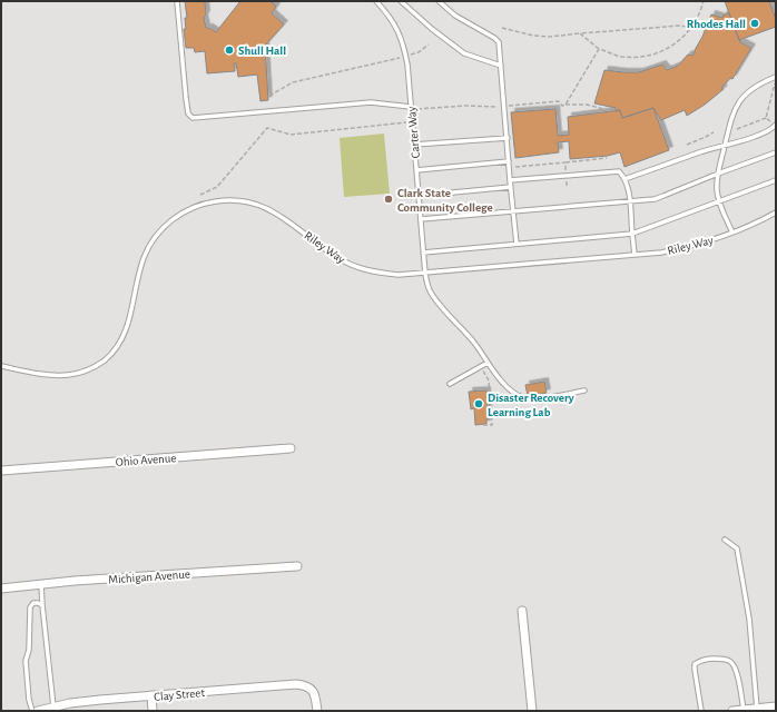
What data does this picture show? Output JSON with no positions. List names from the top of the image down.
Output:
{
  "streets": {
    "street": ["Ohio Avenue", "Michigan Avenue", "Clay Street"],
    "lane": ["Carter Way", "Riley Way"]
  },
  "crossings": [
    ["Carter Way", "Riley Way"]
  ],
  "places": [
    "Rhodes Hall",
    "Shull Hall",
    "Clark State Community College",
    "Disaster Recovery Learning Lab"
  ]
}
